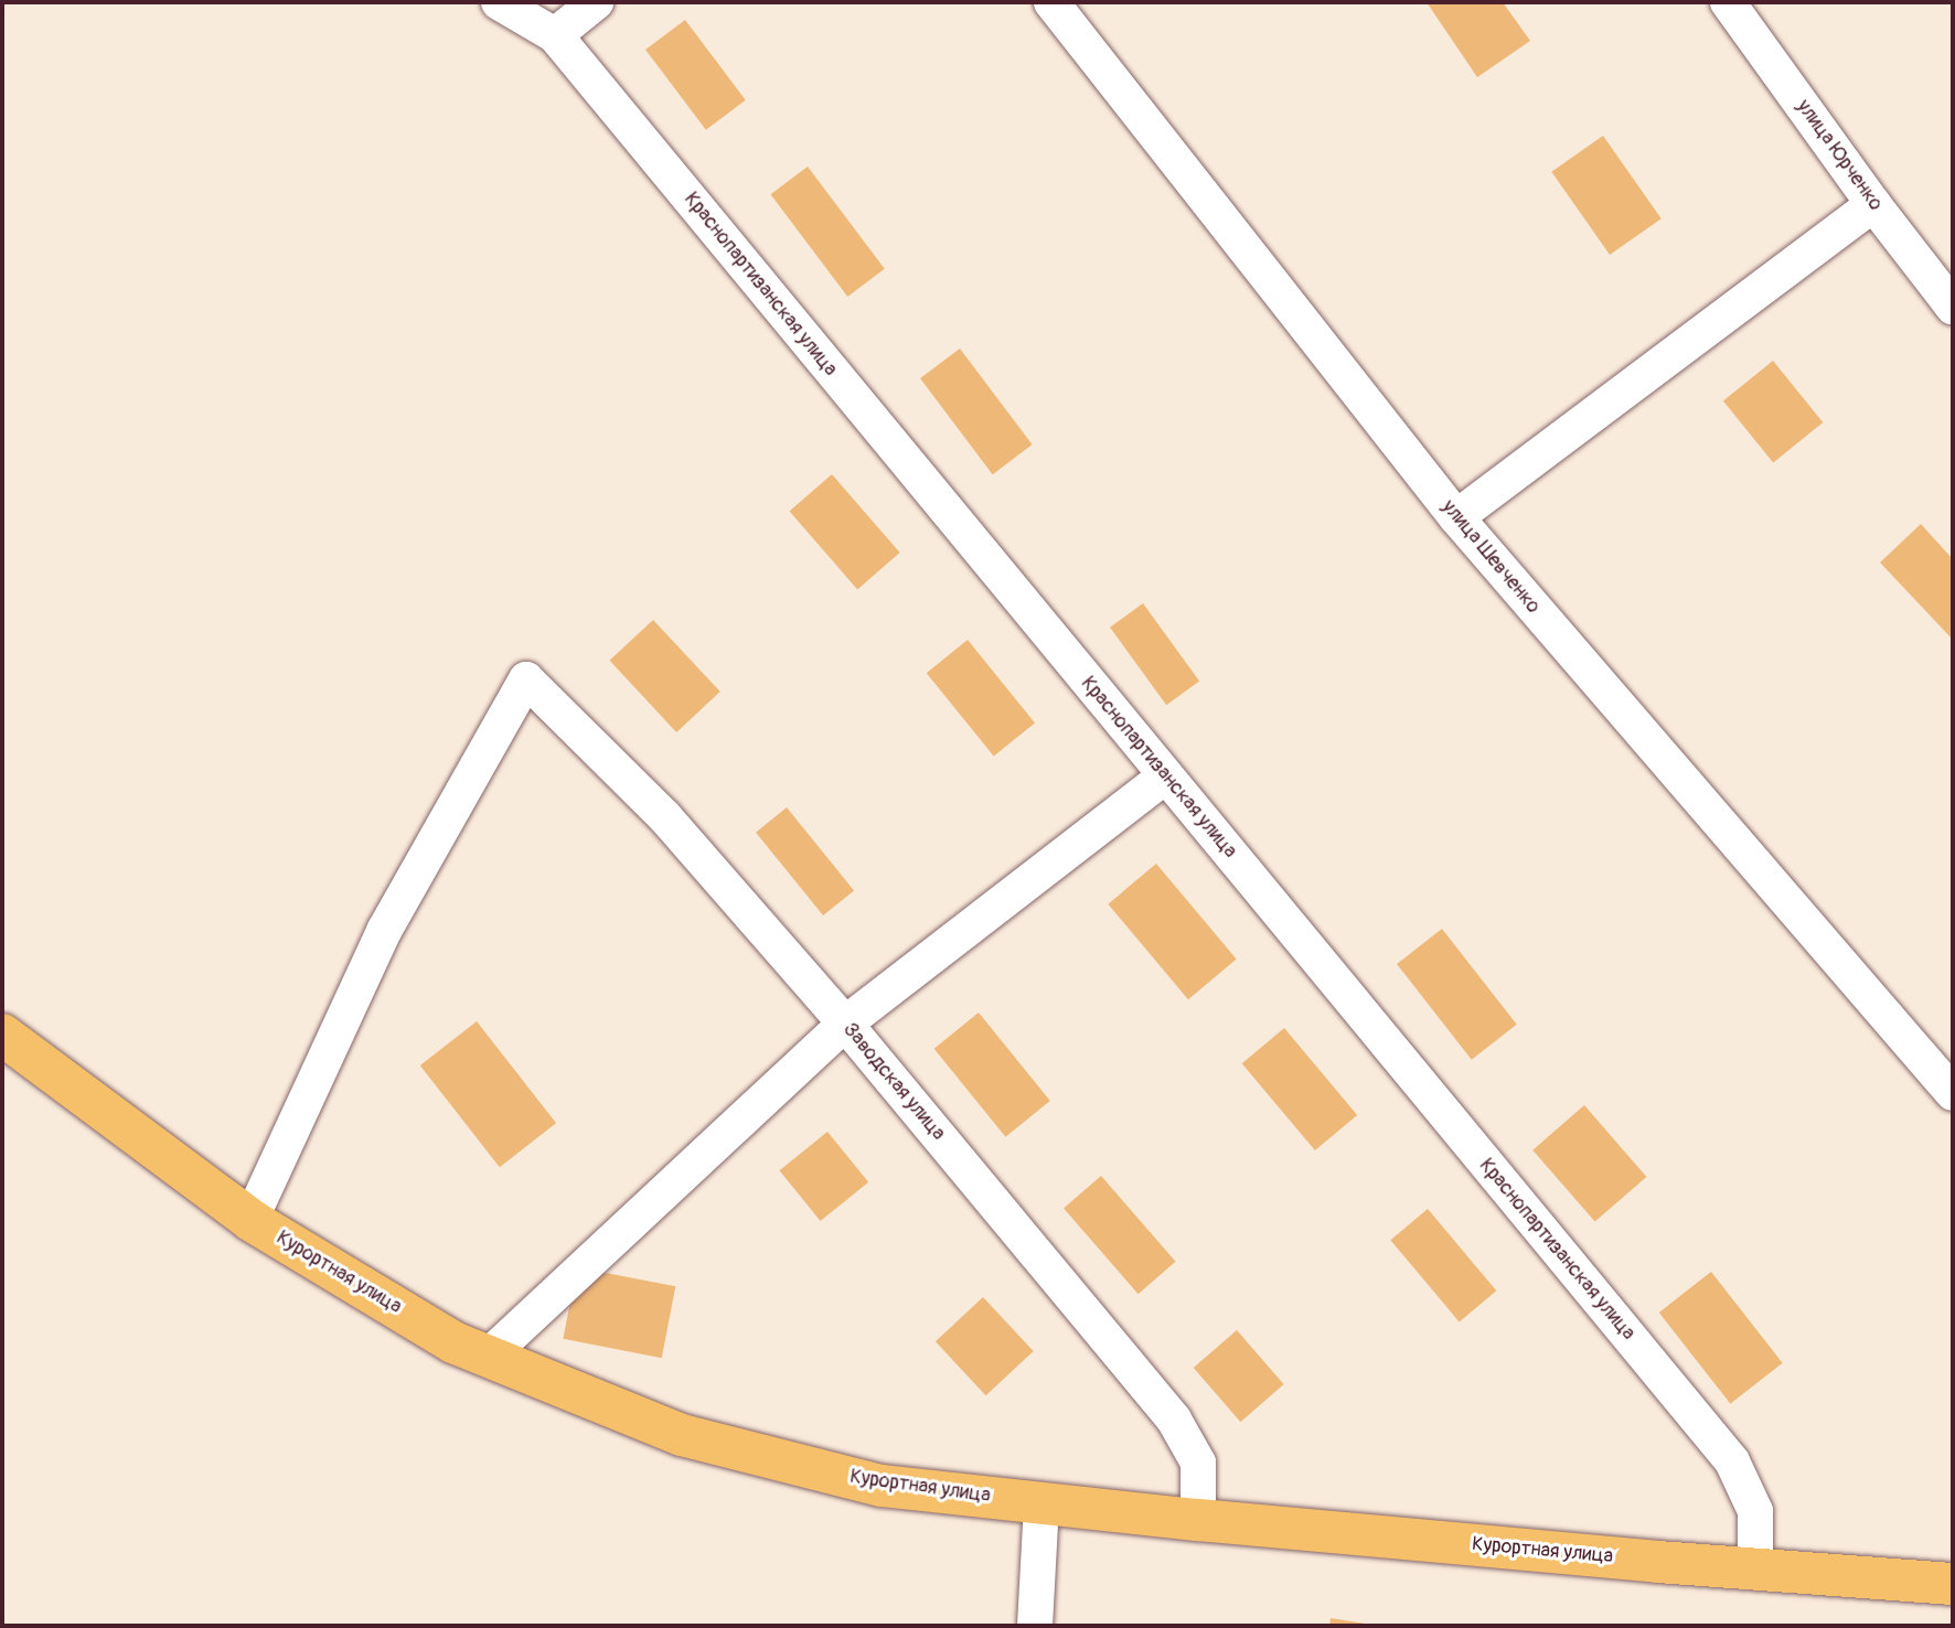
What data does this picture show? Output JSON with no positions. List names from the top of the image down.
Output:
{
  "streets": {
    "main road": ["Курортная улица"],
    "street": [
      "улица Юрченко",
      "Краснопартизанская улица",
      "улица Шевченко",
      "Заводская улица"
    ]
  },
  "crossings": [
    ["Краснопартизанская улица", "Курортная улица"],
    ["Заводская улица", "Курортная улица"]
  ]
}
